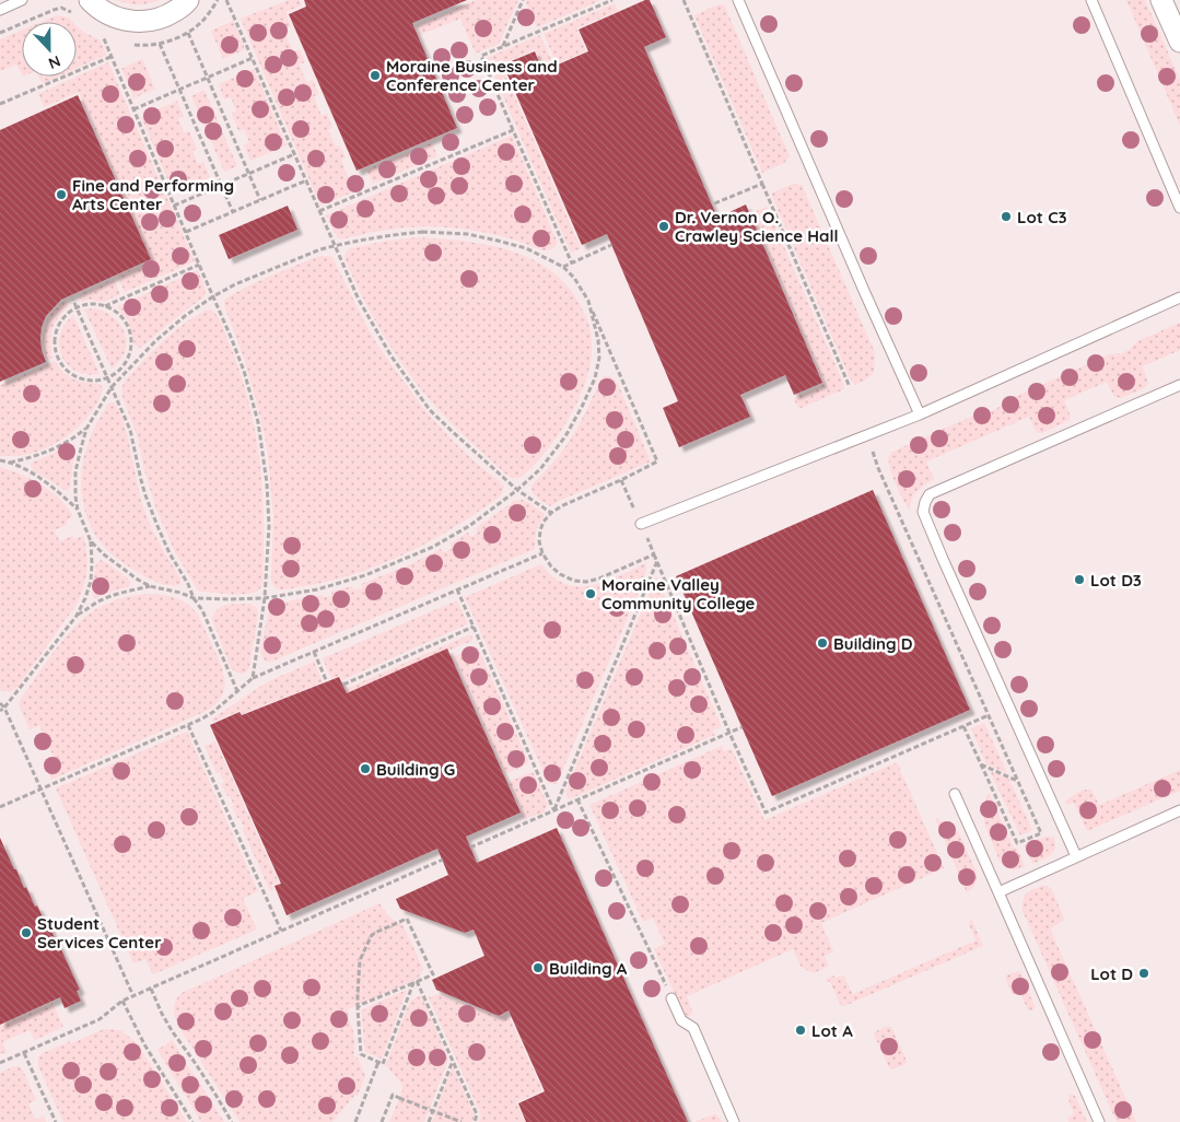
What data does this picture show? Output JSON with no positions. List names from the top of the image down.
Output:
{
  "places": [
    "Moraine Business and Conference Center",
    "Fine and Performing Arts Center",
    "Lot C3",
    "Dr. Vernon O. Crawley Science Hall",
    "Lot D3",
    "Moraine Valley Community College",
    "Building D",
    "Building G",
    "Student Services Center",
    "Building A",
    "Lot D",
    "Lot A"
  ],
  "north": "bottom"
}
